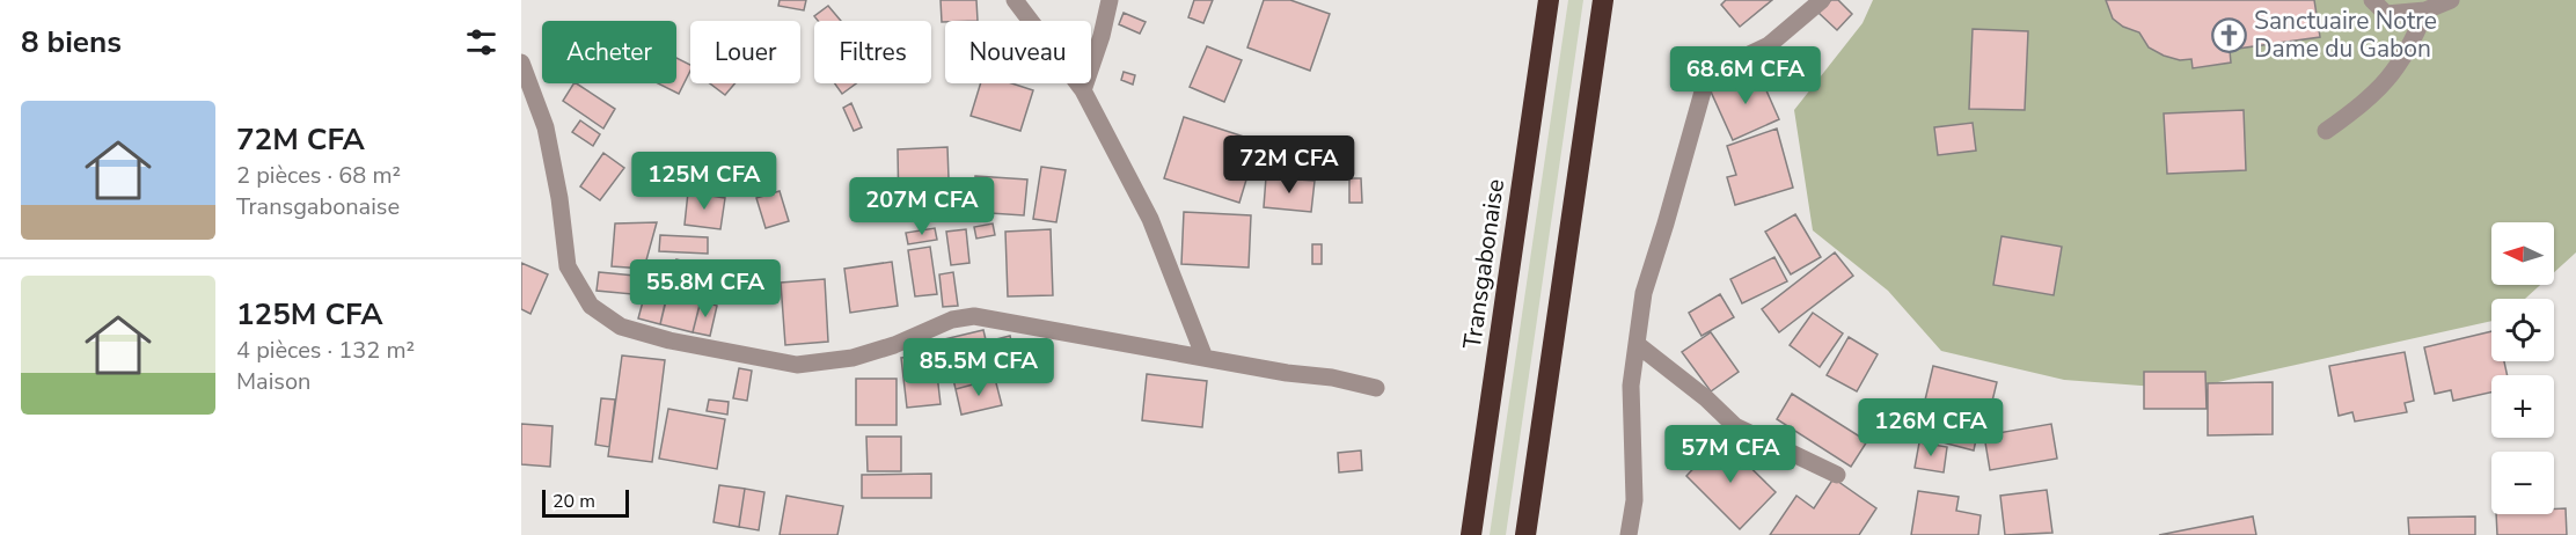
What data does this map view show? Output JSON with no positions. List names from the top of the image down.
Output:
{
  "streets": {
    "highway": ["Transgabonaise"]
  },
  "places": {
    "church": ["Sanctuaire Notre Dame du Gabon"]
  },
  "scale_bar": "20 m",
  "north": "left",
  "page": {
    "heading": "8 biens",
    "chip": [
      "Acheter",
      "Louer",
      "Filtres",
      "Nouveau"
    ],
    "price": [
      "68.6M CFA",
      "72M CFA",
      "125M CFA",
      "207M CFA",
      "55.8M CFA",
      "85.5M CFA",
      "126M CFA",
      "57M CFA"
    ],
    "list": [
      {
        "name": "72M CFA",
        "note": "2 pièces · 68 m² · Transgabonaise"
      },
      {
        "name": "125M CFA",
        "note": "4 pièces · 132 m² · Maison"
      }
    ],
    "map_buttons": ["+", "−"],
    "scale": "20 m"
  }
}
